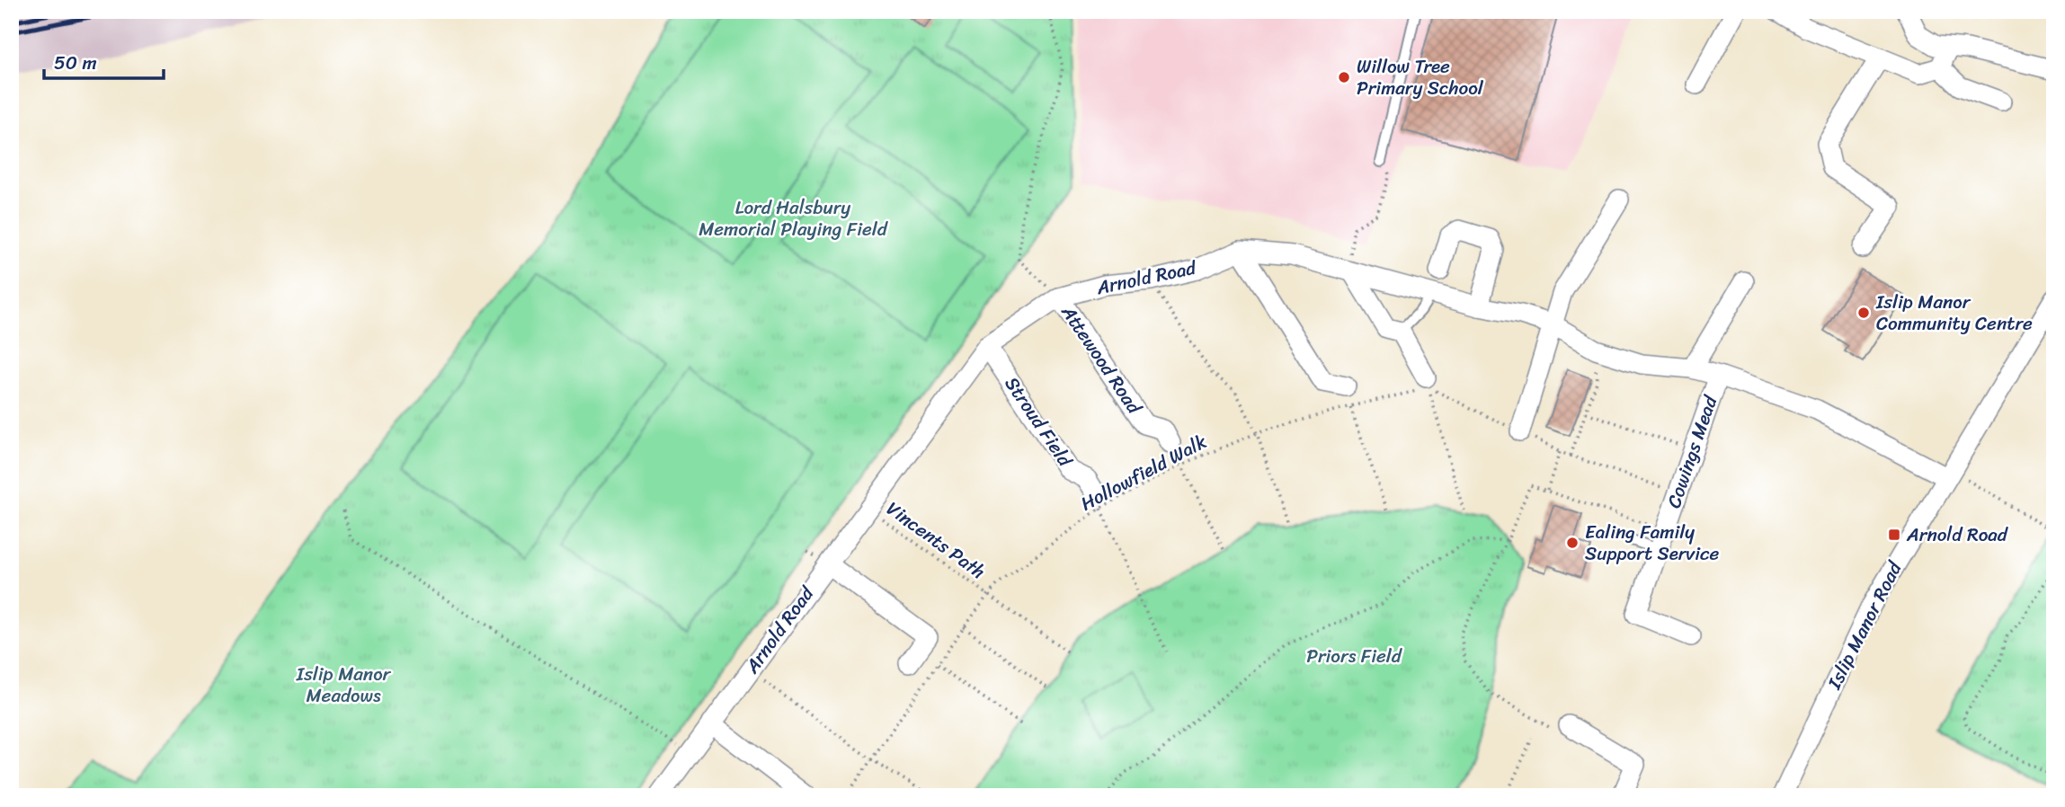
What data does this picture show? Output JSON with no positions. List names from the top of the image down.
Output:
{
  "streets": {
    "street": [
      "Arnold Road",
      "Attewood Road",
      "Stroud Field",
      "Cowings Mead",
      "Islip Manor Road"
    ],
    "path": ["Hollowfield Walk", "Vincents Path"]
  },
  "crossings": [
    ["Arnold Road", "Attewood Road"],
    ["Arnold Road", "Stroud Field"],
    ["Arnold Road", "Cowings Mead"],
    ["Arnold Road", "Vincents Path"],
    ["Arnold Road", "Islip Manor Road"],
    ["Stroud Field", "Hollowfield Walk"],
    ["Hollowfield Walk", "Vincents Path"]
  ],
  "parks": ["Lord Halsbury Memorial Playing Field", "Priors Field", "Islip Manor Meadows"],
  "places": {
    "other": ["Willow Tree Primary School", "Islip Manor Community Centre", "Ealing Family Support Service"],
    "transit": ["Arnold Road"]
  },
  "scale_bar": "50 m"
}
